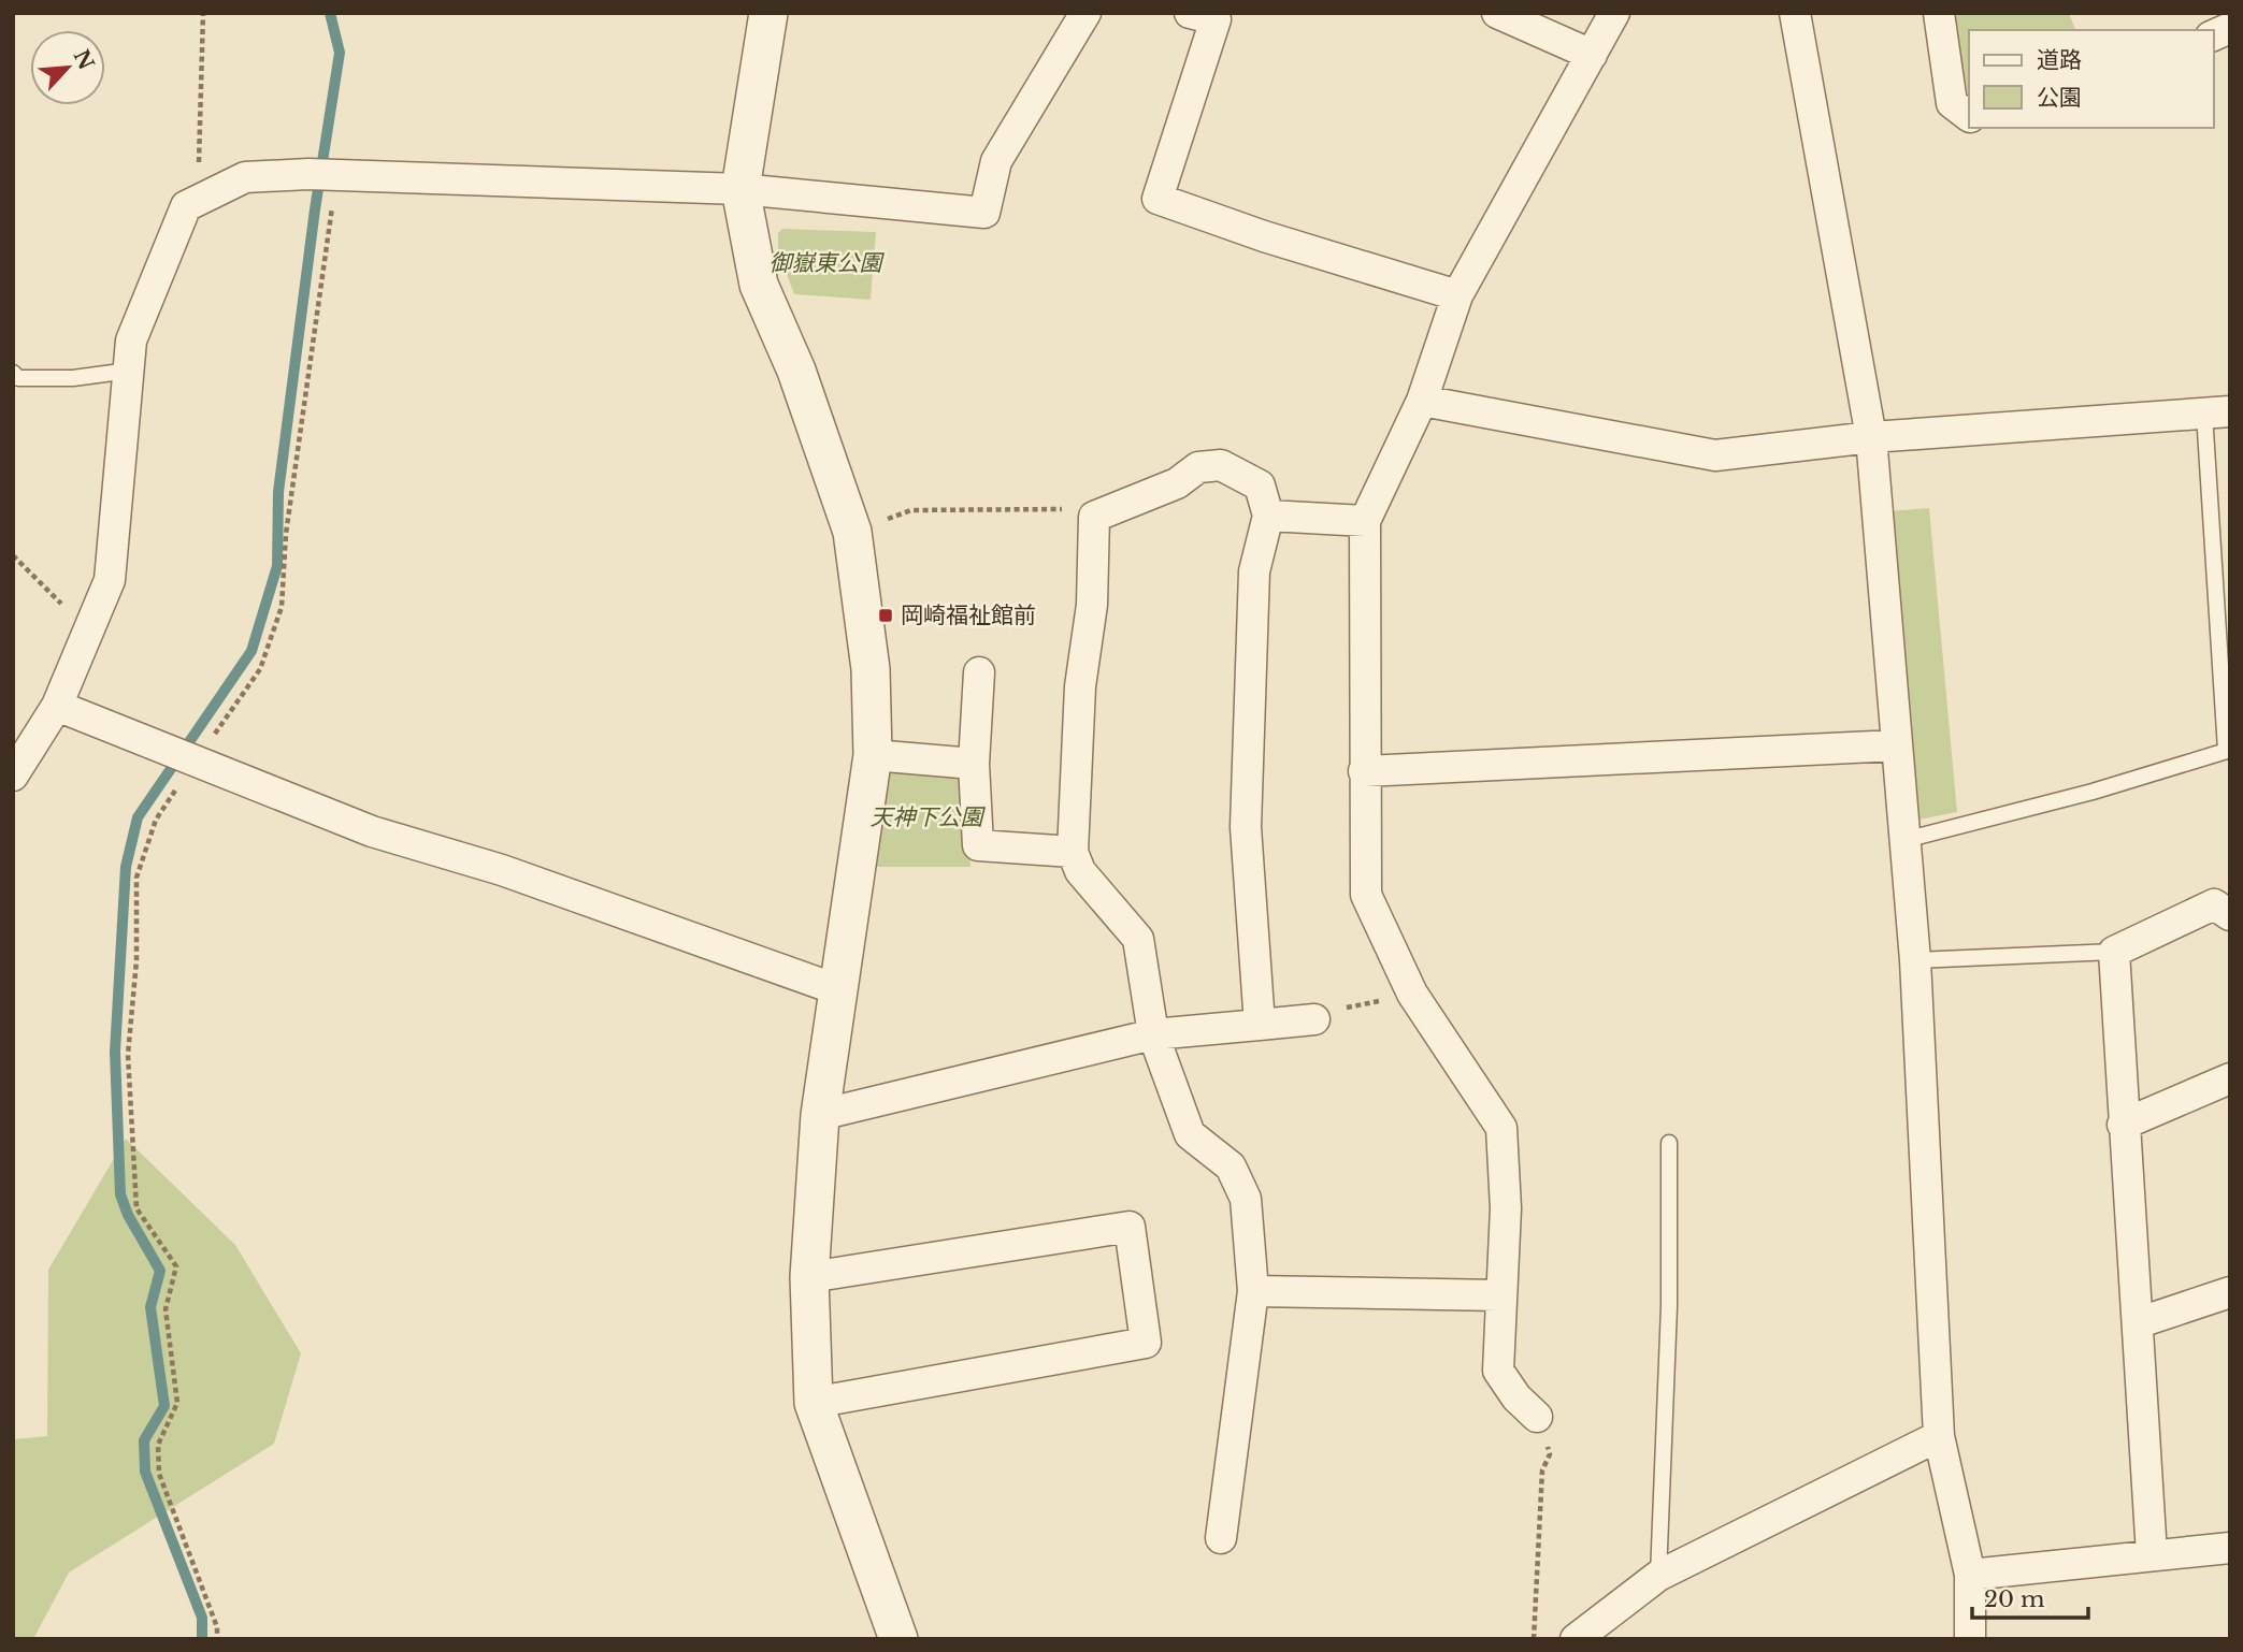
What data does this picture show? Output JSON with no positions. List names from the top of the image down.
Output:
{
  "parks": ["御嶽東公園", "天神下公園"],
  "places": {
    "transit": ["岡崎福祉館前"]
  },
  "legend": ["道路", "公園"],
  "scale_bar": "20 m",
  "north": "top right"
}
